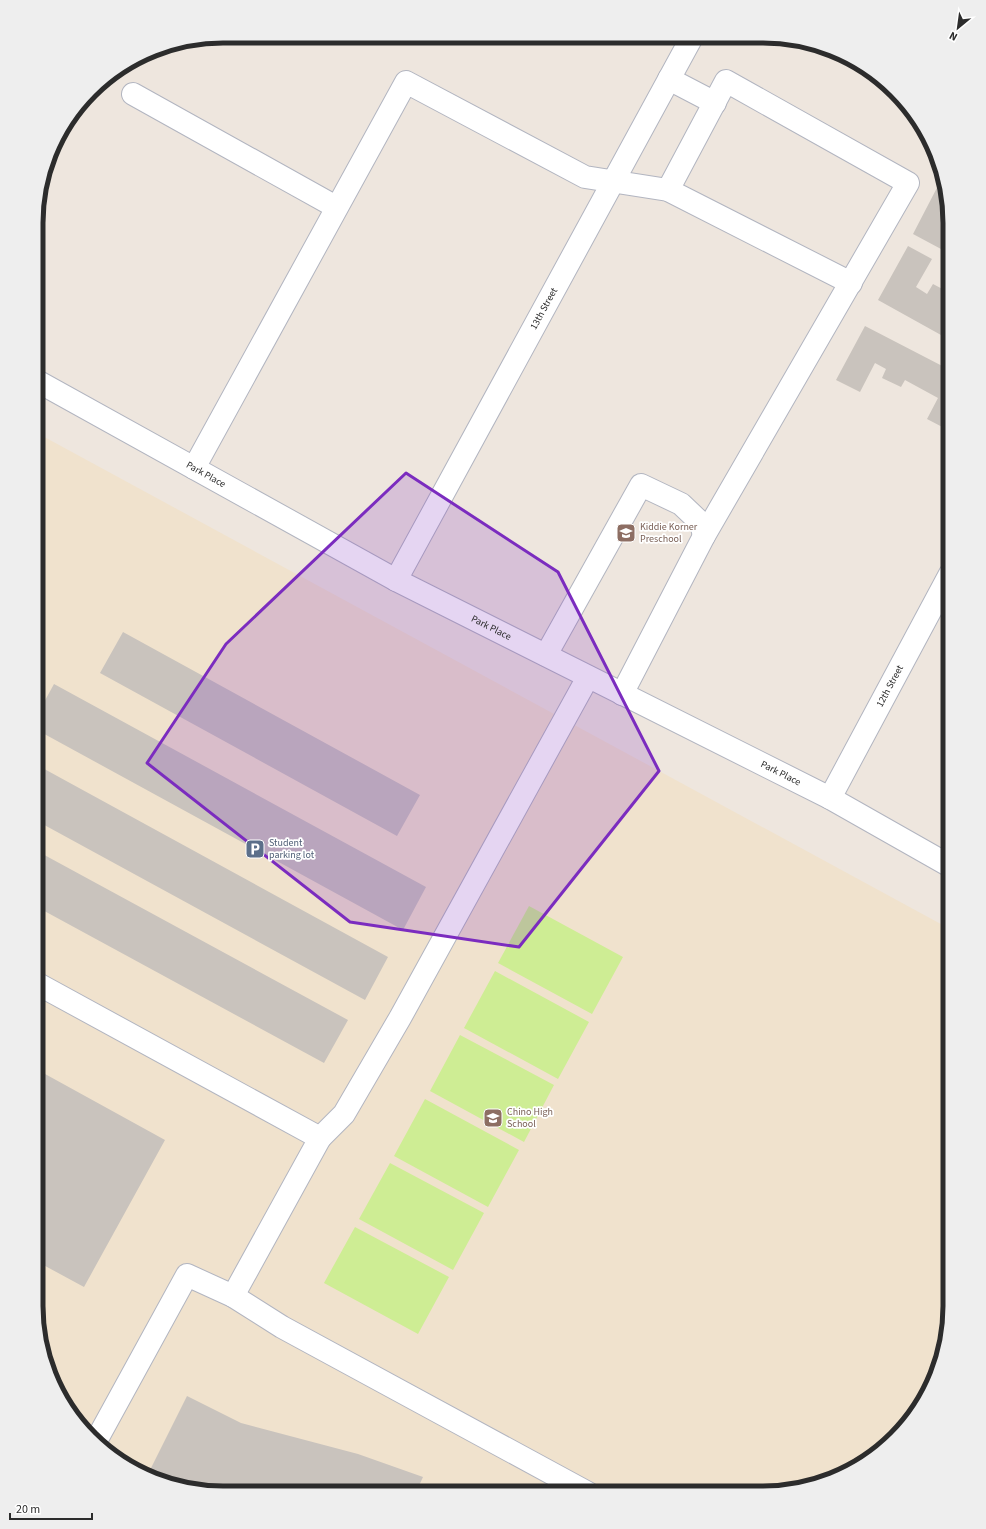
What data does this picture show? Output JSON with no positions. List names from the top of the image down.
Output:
{
  "streets": {
    "street": ["13th Street", "Park Place", "12th Street"]
  },
  "crossings": [
    ["13th Street", "Park Place"],
    ["Park Place", "12th Street"]
  ],
  "places": {
    "school or university": ["Kiddie Korner Preschool", "Chino High School"],
    "parking": ["Student parking lot"]
  },
  "scale_bar": "20 m",
  "north": "bottom left"
}
